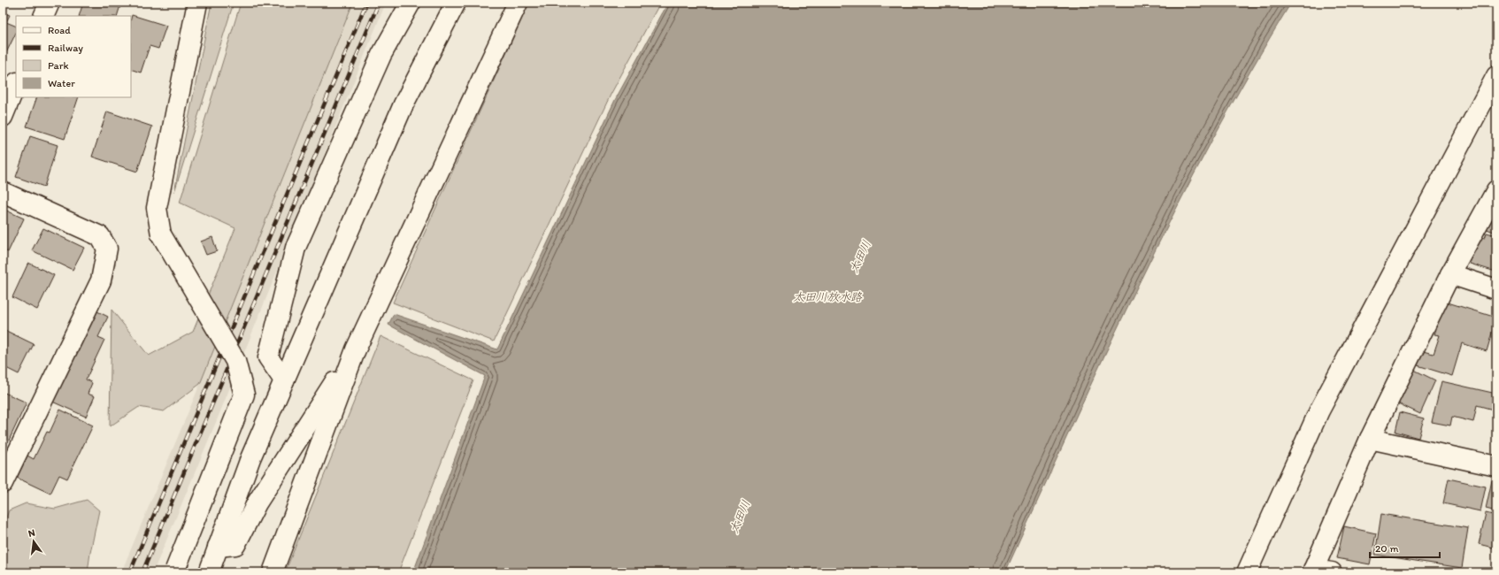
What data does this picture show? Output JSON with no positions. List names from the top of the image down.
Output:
{
  "water": ["太田川", "太田川放水路"],
  "legend": [
    "Road",
    "Railway",
    "Park",
    "Water"
  ],
  "scale_bar": "20 m",
  "north": "top"
}
